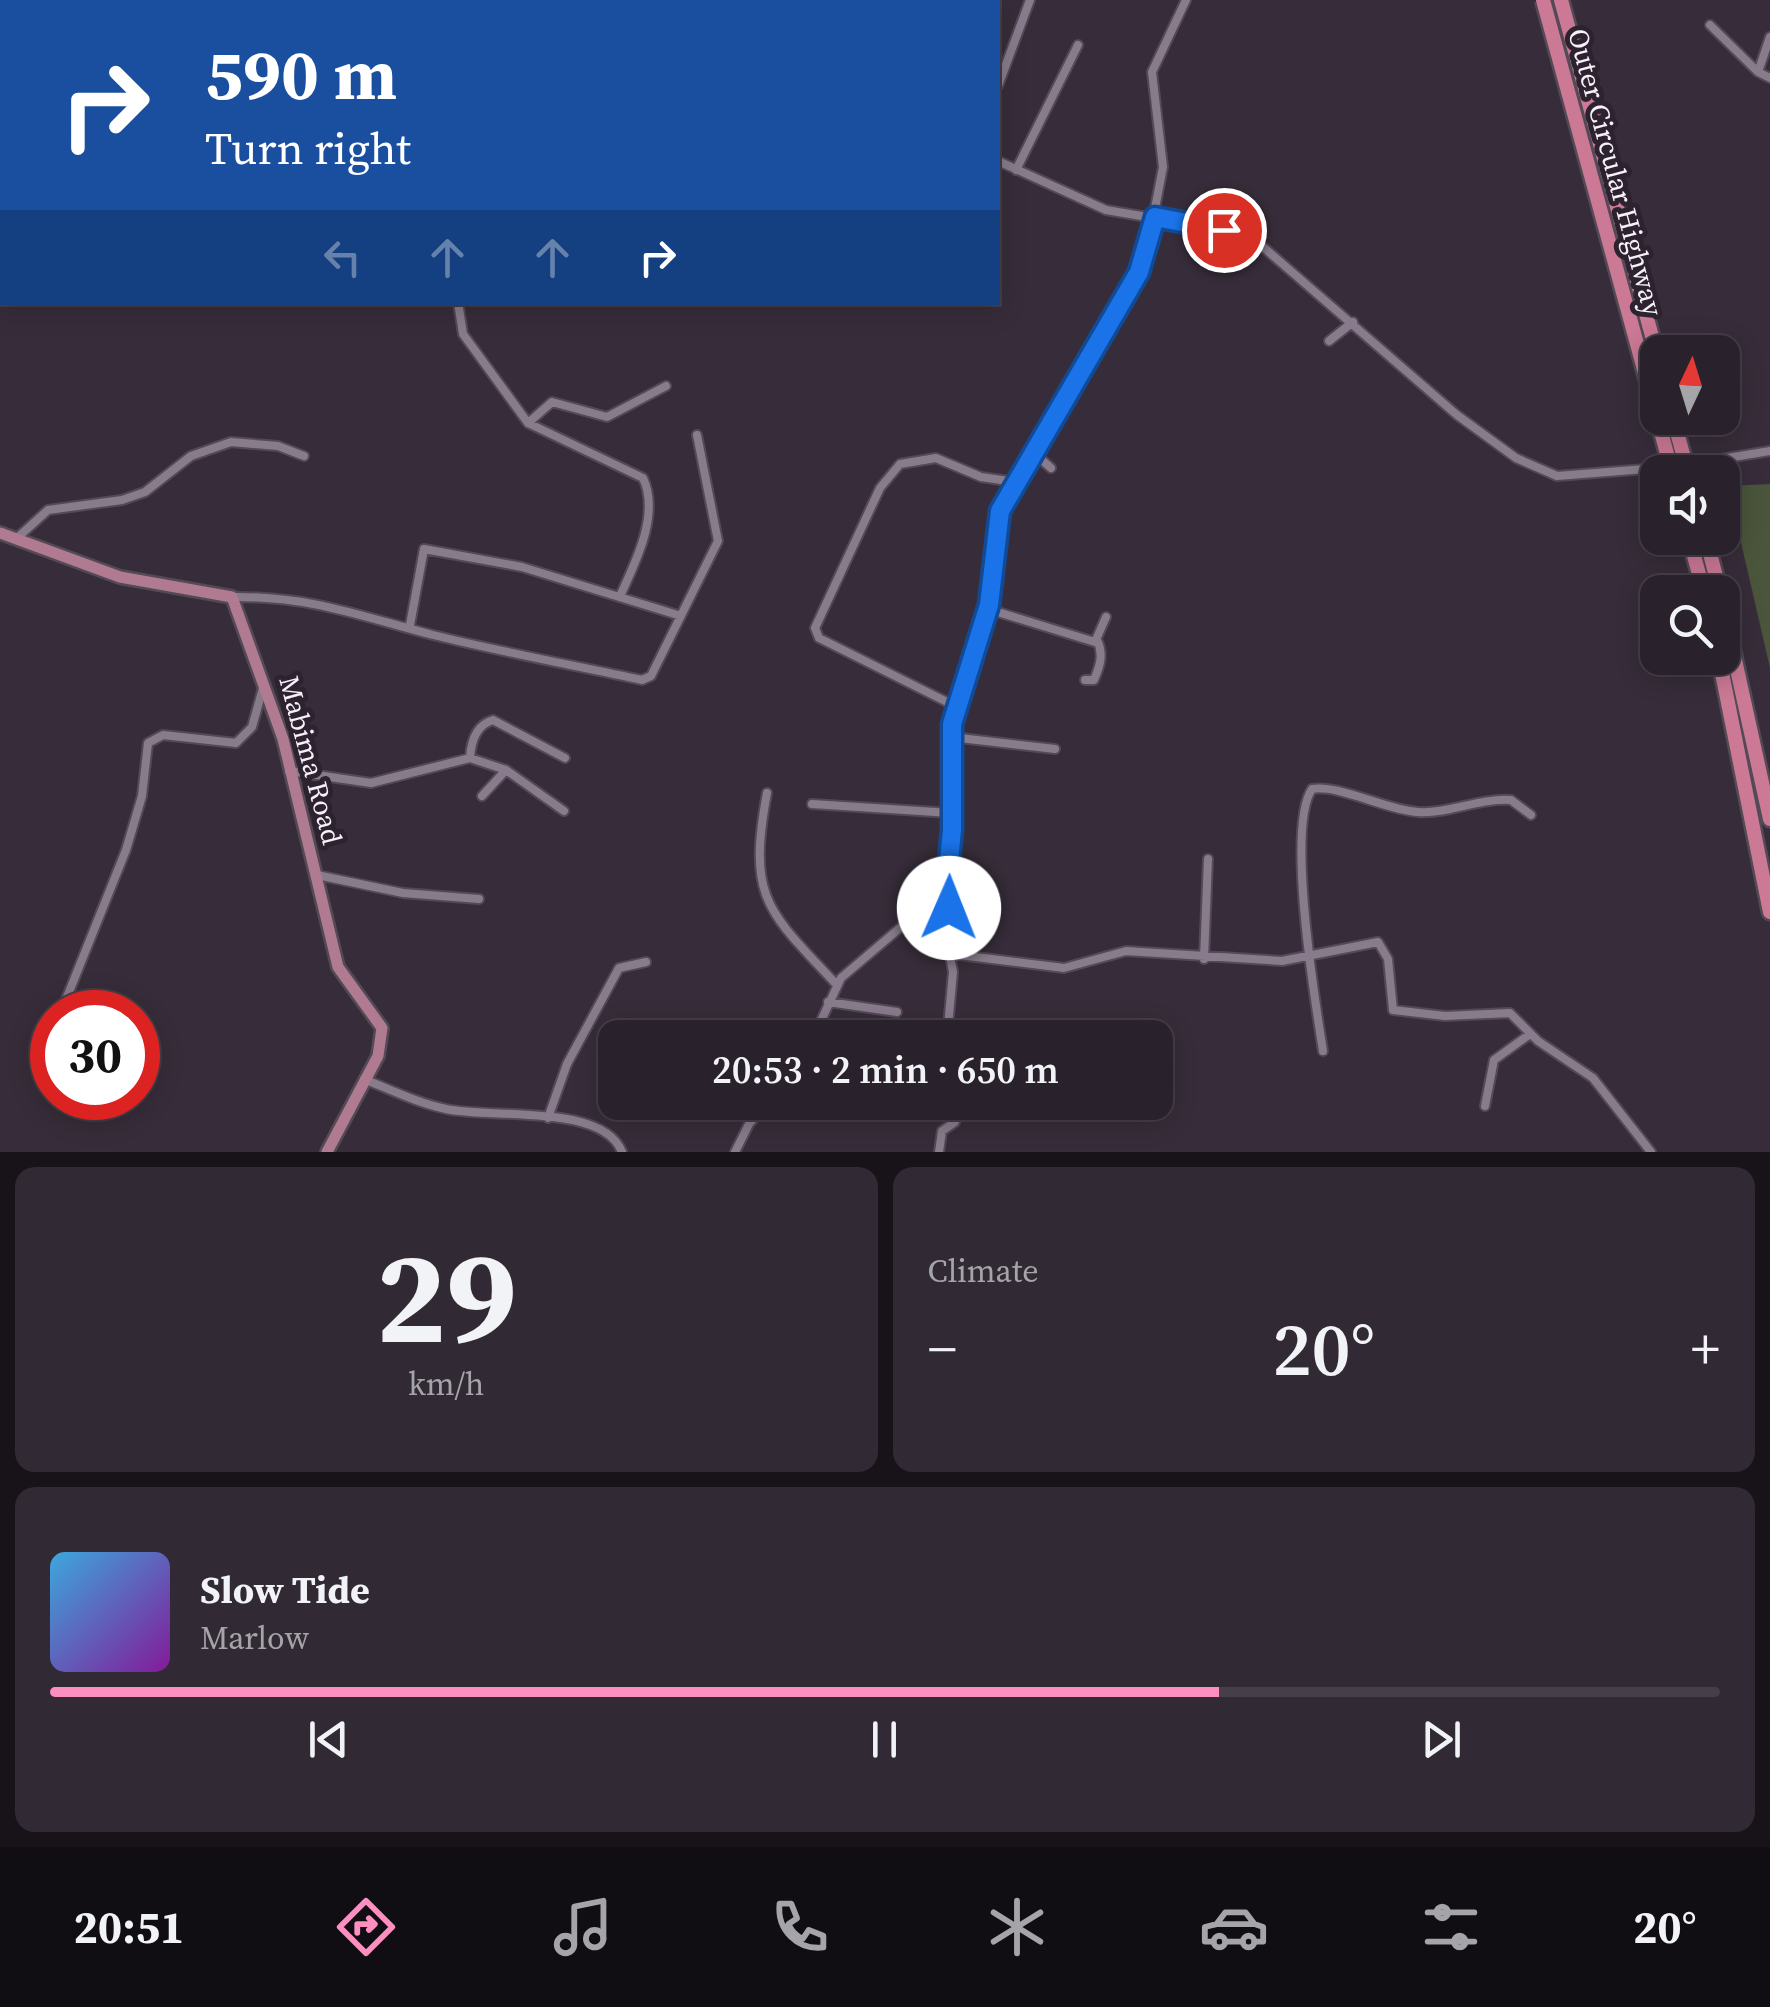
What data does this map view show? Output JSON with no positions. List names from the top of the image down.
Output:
{
  "streets": {
    "highway": ["Outer Circular Highway"],
    "main road": ["Mabima Road"]
  },
  "north": "top",
  "page": {
    "turn": ["590 m", "Turn right"],
    "limit": "30",
    "trip": "20:53 · 2 min · 650 m",
    "tile": [
      ["29", "km/h"],
      "Climate"
    ],
    "heat": ["−", "20°", "+"],
    "song": ["Slow Tide", "Marlow"],
    "tabs": ["20:51", "20°"]
  }
}
